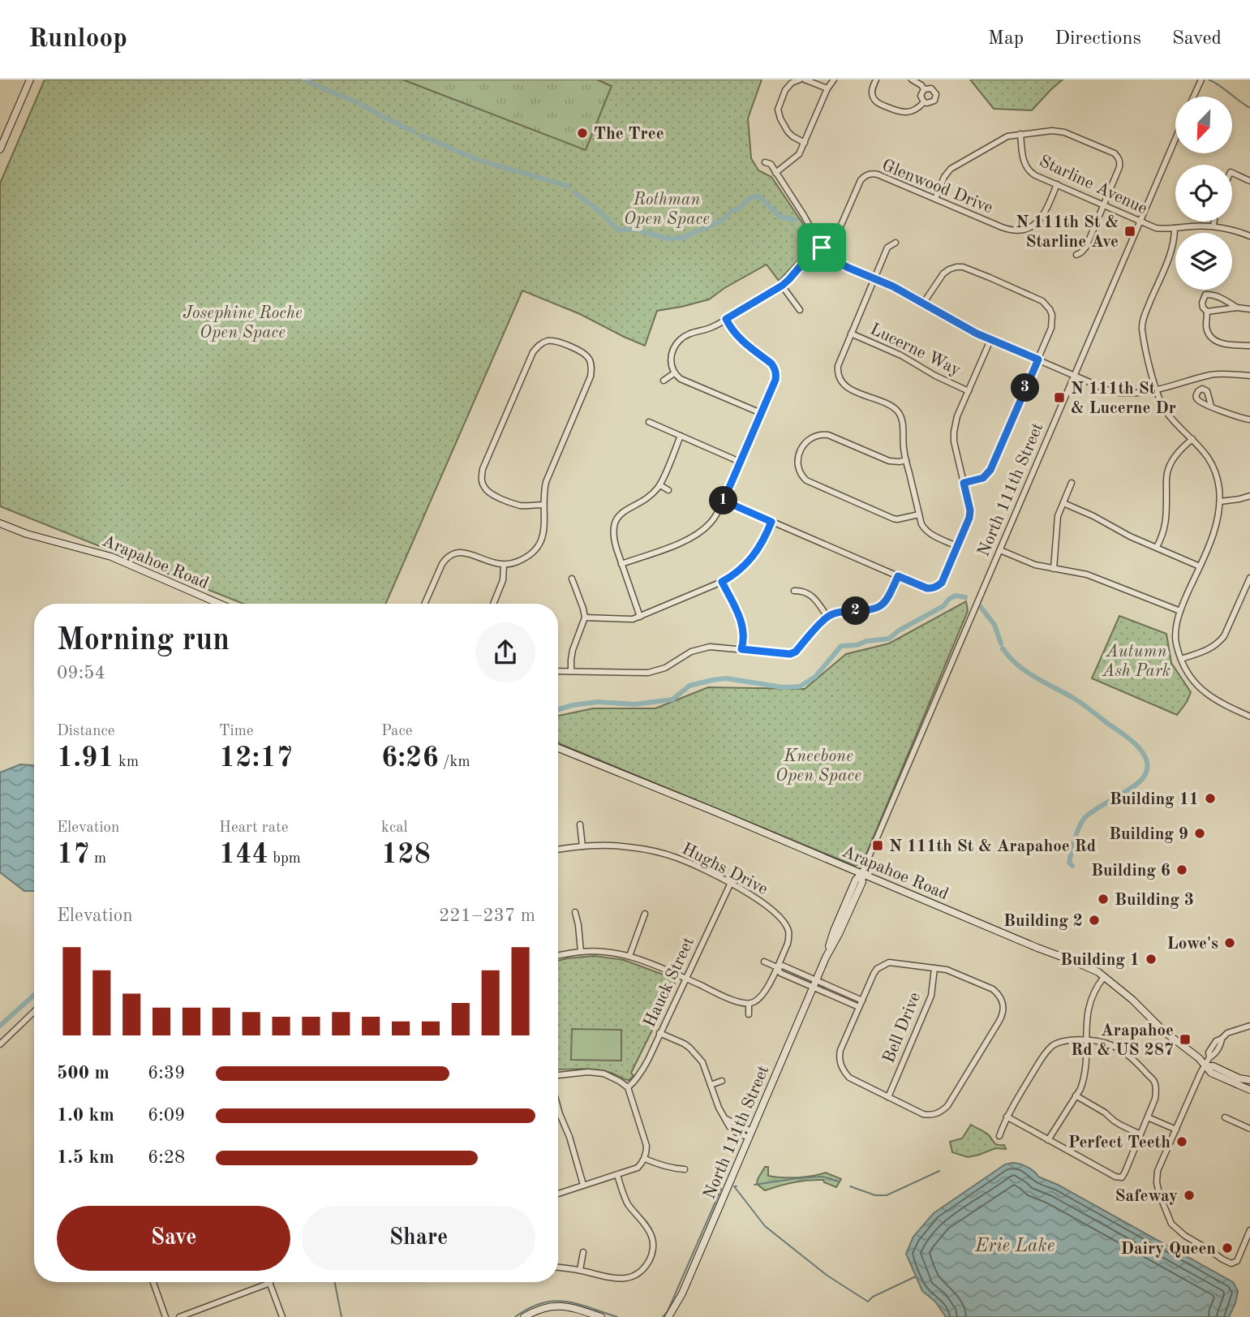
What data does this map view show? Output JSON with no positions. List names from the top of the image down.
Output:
{
  "streets": {
    "main road": ["North 111th Street", "Arapahoe Road"],
    "street": [
      "Starline Avenue",
      "Glenwood Drive",
      "Lucerne Way",
      "Hughs Drive",
      "Hauck Street",
      "Bell Drive"
    ]
  },
  "crossings": [
    ["Starline Avenue", "Glenwood Drive"],
    ["Starline Avenue", "North 111th Street"],
    ["North 111th Street", "Arapahoe Road"],
    ["Hughs Drive", "Hauck Street"]
  ],
  "water": ["Erie Lake"],
  "parks": [
    "Rothman Open Space",
    "Josephine Roche Open Space",
    "Autumn Ash Park",
    "Kneebone Open Space"
  ],
  "places": {
    "other": [
      "The Tree",
      "Building 11",
      "Building 9",
      "Building 6",
      "Building 3",
      "Building 2",
      "Lowe's",
      "Building 1",
      "Perfect Teeth",
      "Safeway",
      "Dairy Queen"
    ],
    "transit": [
      "N 111th St & Starline Ave",
      "N 111th St & Lucerne Dr",
      "N 111th St & Arapahoe Rd",
      "Arapahoe Rd & US 287"
    ]
  },
  "north": "bottom left",
  "page": {
    "header": "Runloop",
    "nav": ["Map", "Directions", "Saved"],
    "pins": ["3", "1", "2"],
    "heading": ["Morning run", "09:54"],
    "stats": [
      ["Distance", "1.91 km"],
      ["Time", "12:17"],
      ["Pace", "6:26 /km"],
      ["Elevation", "17 m"],
      ["Heart rate", "144 bpm"],
      ["kcal", "128"]
    ],
    "chart": ["Elevation", "221–237 m"],
    "list": [
      {
        "name": "500 m",
        "note": "6:39"
      },
      {
        "name": "1.0 km",
        "note": "6:09"
      },
      {
        "name": "1.5 km",
        "note": "6:28"
      }
    ],
    "buttons": ["Save", "Share"]
  }
}
